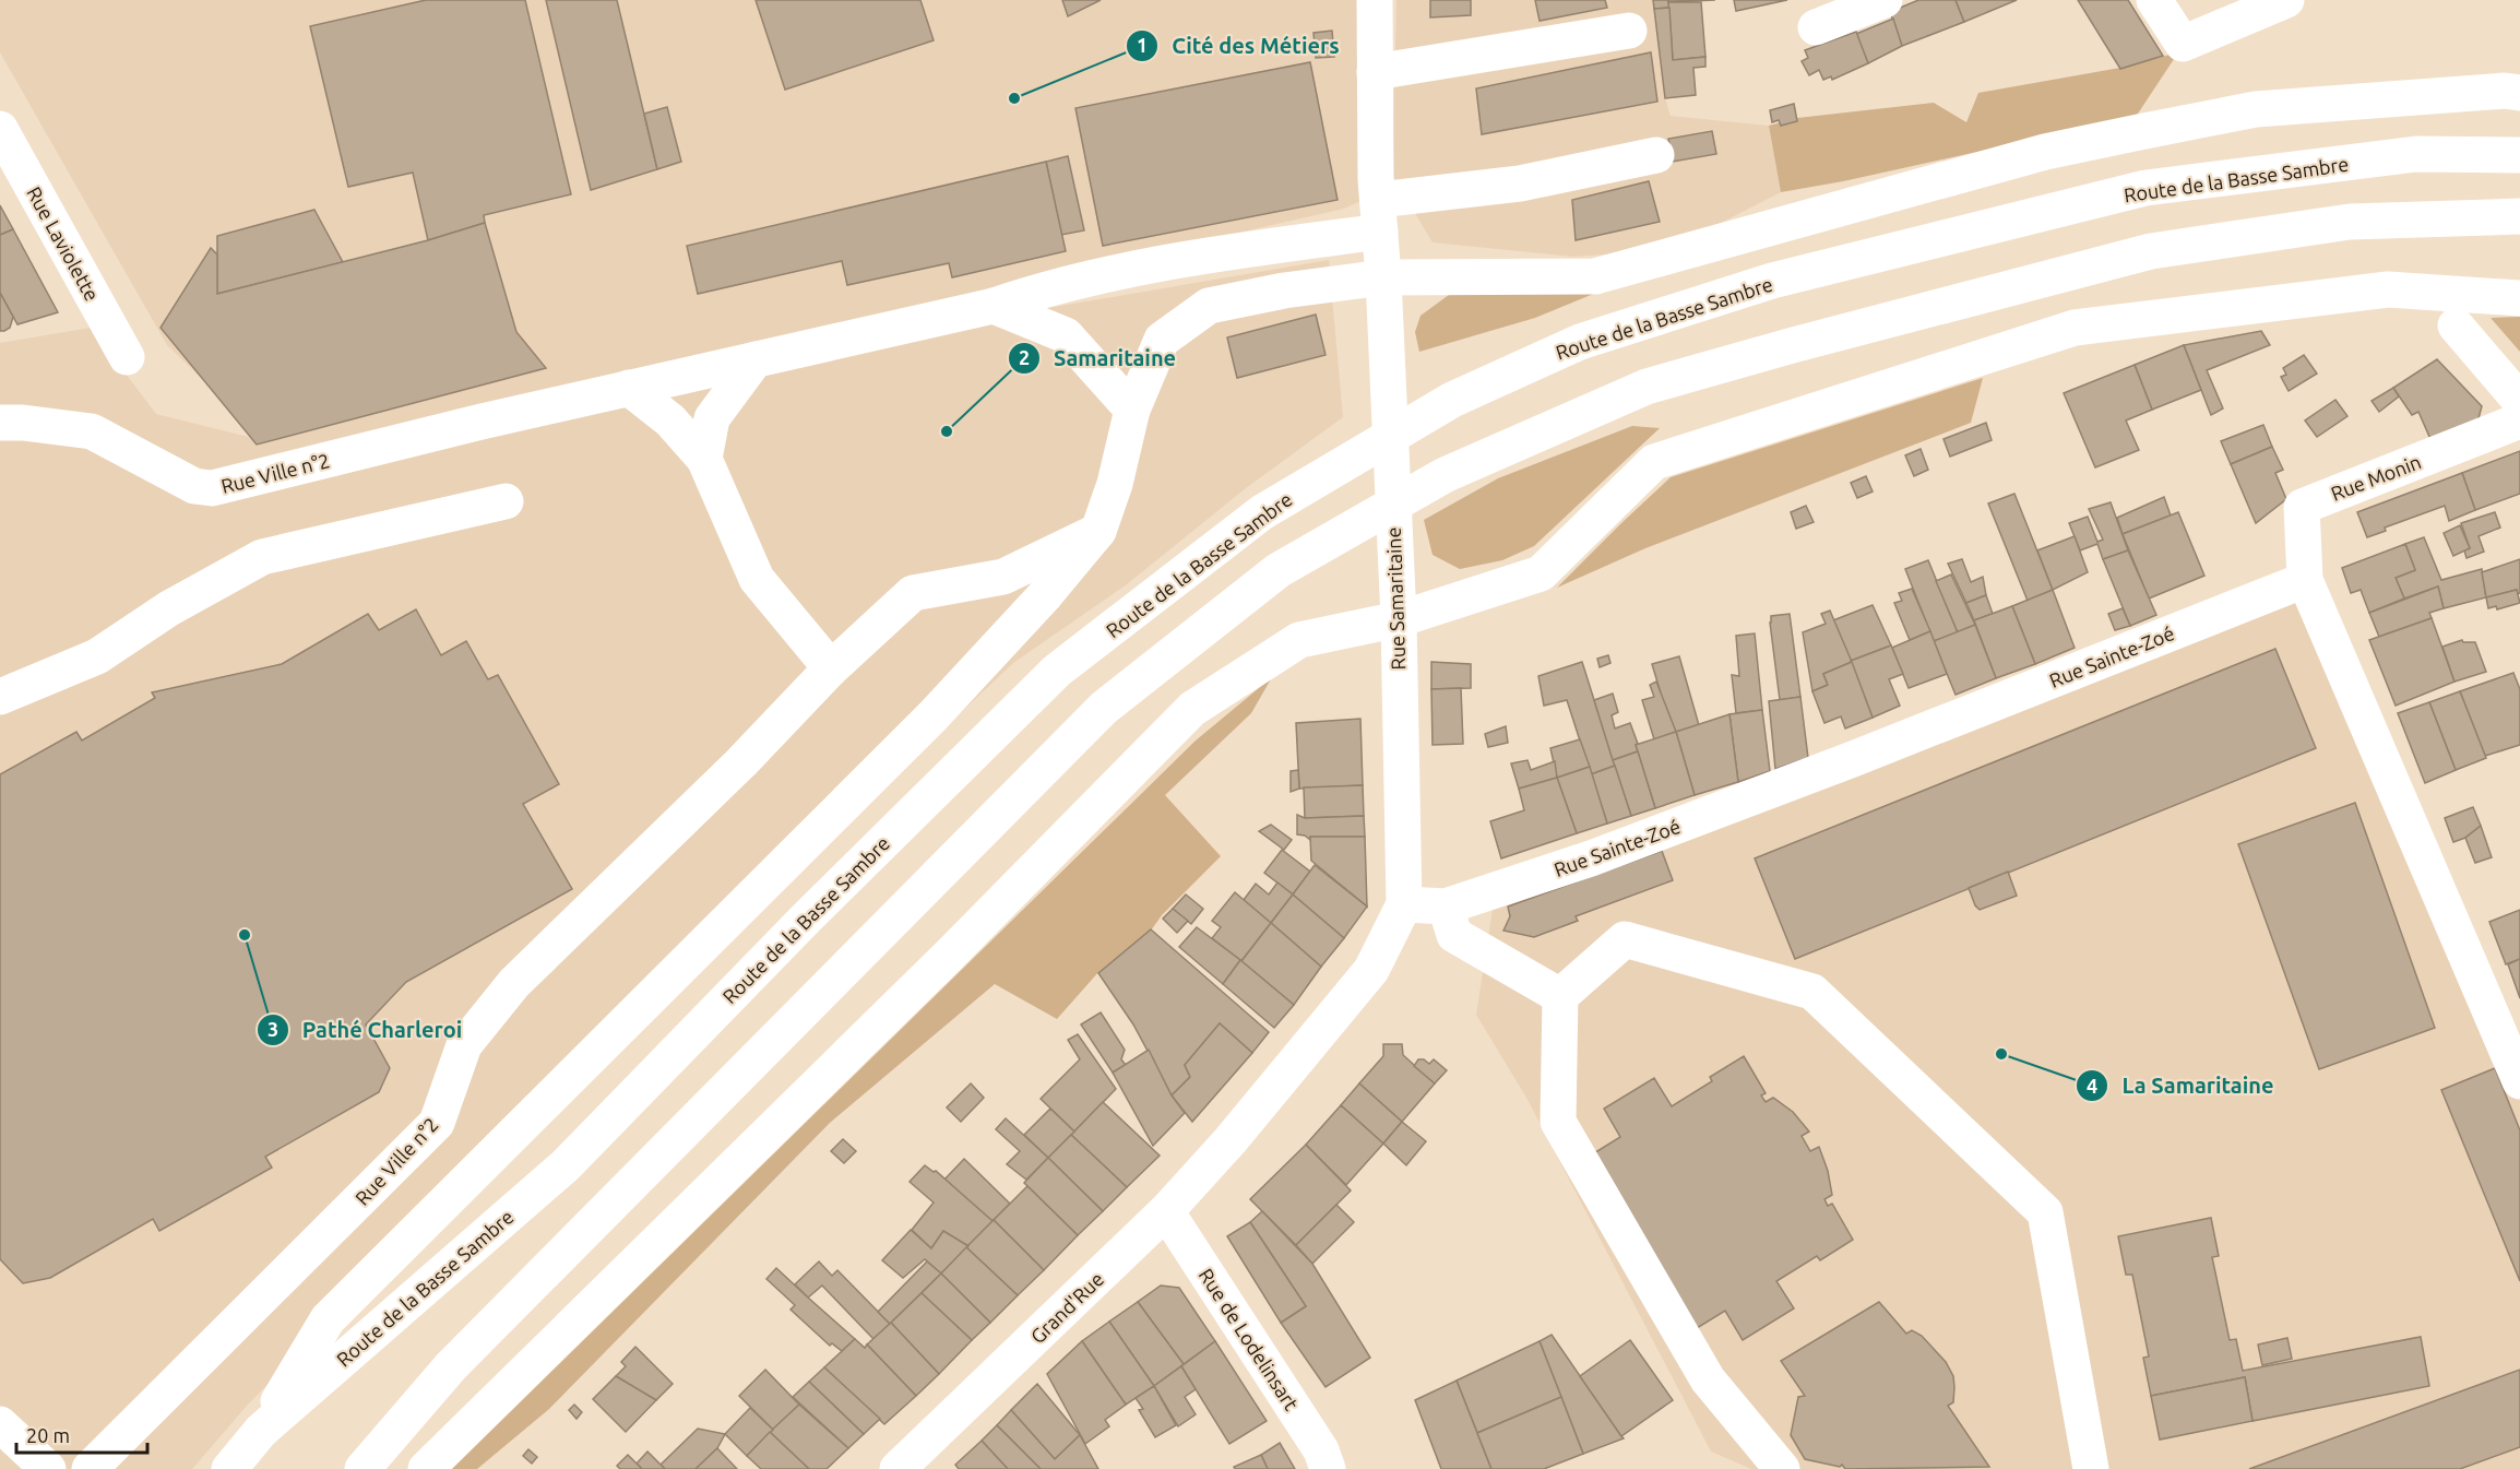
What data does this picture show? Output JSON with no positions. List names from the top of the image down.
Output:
{
  "streets": {
    "main road": [
      "Route de la Basse Sambre",
      "Rue Laviolette",
      "Rue Ville n°2",
      "Rue Monin",
      "Rue Samaritaine",
      "Rue Sainte-Zoé",
      "Grand'Rue",
      "Rue de Lodelinsart"
    ]
  },
  "crossings": [
    ["Rue Ville n°2", "Rue Samaritaine"],
    ["Rue Monin", "Rue Sainte-Zoé"],
    ["Rue Samaritaine", "Rue Sainte-Zoé"],
    ["Rue Samaritaine", "Grand'Rue"],
    ["Grand'Rue", "Rue de Lodelinsart"]
  ],
  "places": [
    "Cité des Métiers",
    "Samaritaine",
    "Pathé Charleroi",
    "La Samaritaine"
  ],
  "scale_bar": "20 m"
}
